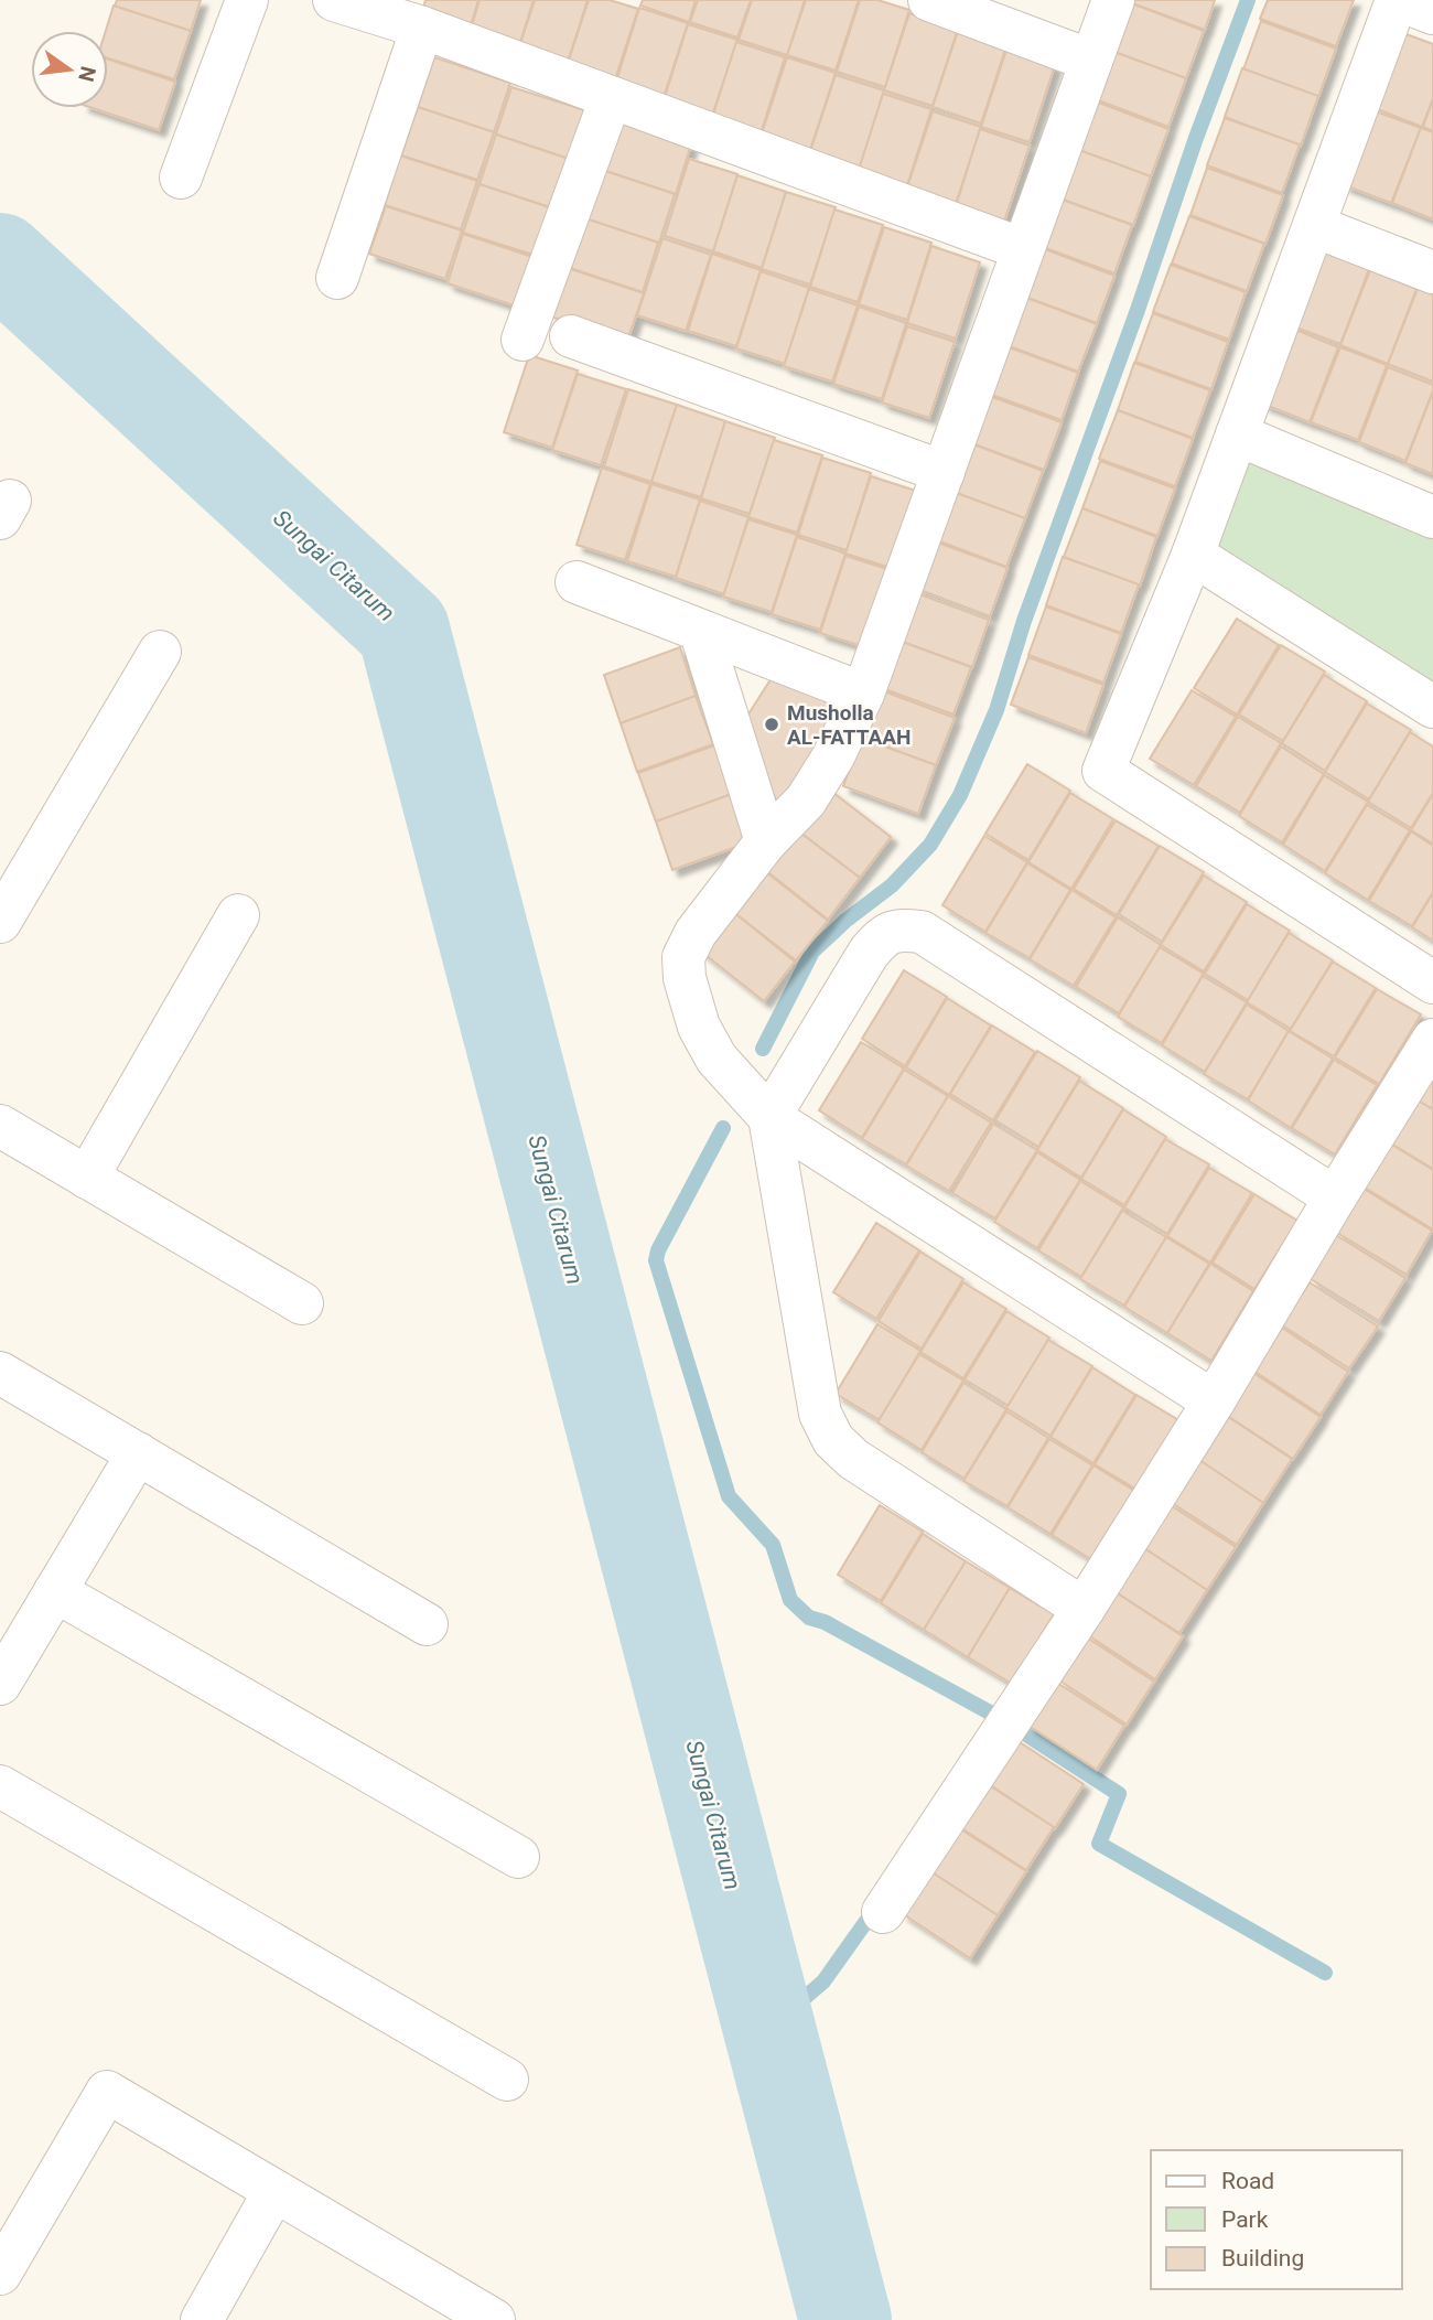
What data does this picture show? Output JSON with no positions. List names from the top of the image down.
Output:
{
  "water": ["Sungai Citarum"],
  "places": ["Musholla AL-FATTAAH"],
  "legend": ["Road", "Park", "Building"],
  "north": "right"
}
